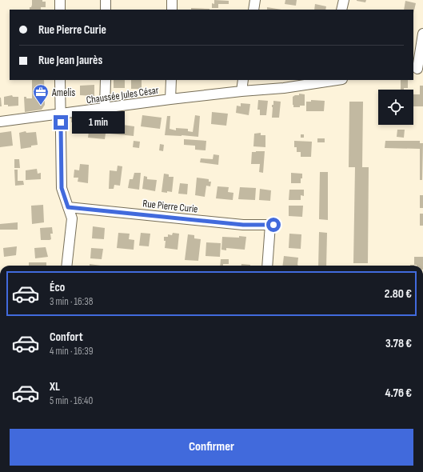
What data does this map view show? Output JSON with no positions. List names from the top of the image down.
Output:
{
  "streets": {
    "street": ["Chaussée Jules César", "Rue Pierre Curie"]
  },
  "places": {
    "office": ["Amelis"]
  },
  "page": {
    "banner": ["Rue Pierre Curie", "Rue Jean Jaurès"],
    "bubble": "1 min",
    "list": [
      {
        "name": "Éco",
        "note": "3 min · 16:38",
        "value": "2.80 €"
      },
      {
        "name": "Confort",
        "note": "4 min · 16:39",
        "value": "3.78 €"
      },
      {
        "name": "XL",
        "note": "5 min · 16:40",
        "value": "4.76 €"
      }
    ],
    "buttons": "Confirmer"
  }
}
